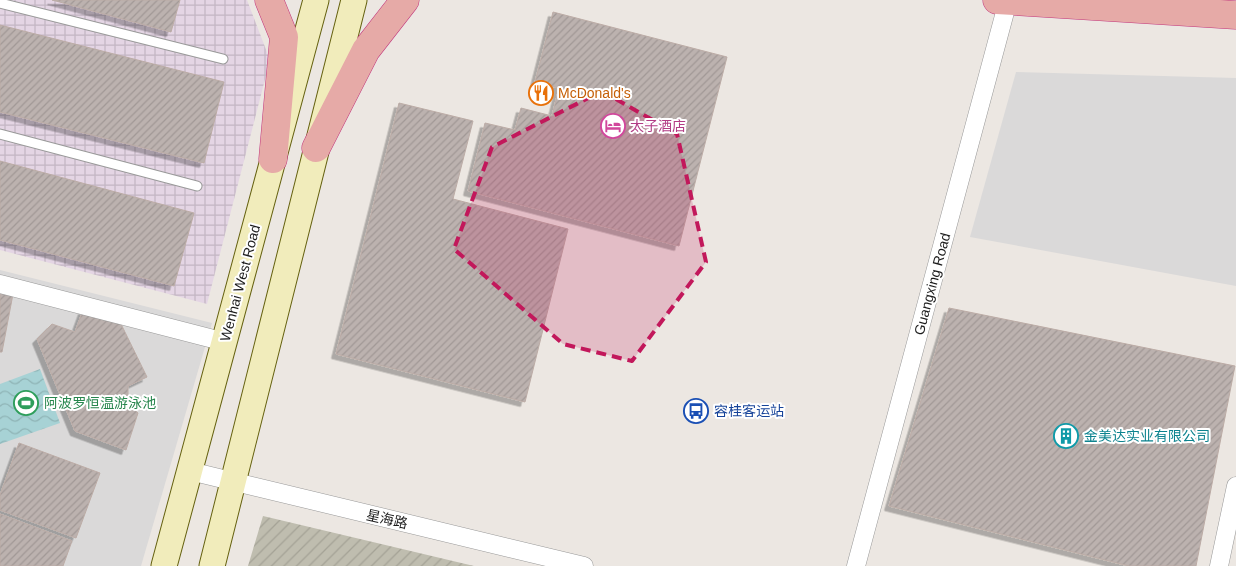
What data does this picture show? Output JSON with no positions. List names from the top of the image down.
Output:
{
  "streets": {
    "main road": ["Wenhai West Road"],
    "street": ["Guangxing Road", "星海路"]
  },
  "crossings": [
    ["Wenhai West Road", "星海路"]
  ],
  "places": {
    "restaurant": ["McDonald's"],
    "hotel": ["太子酒店"],
    "sports": ["阿波罗恒温游泳池"],
    "bus stop": ["容桂客运站"],
    "building": ["金美达实业有限公司"]
  }
}
